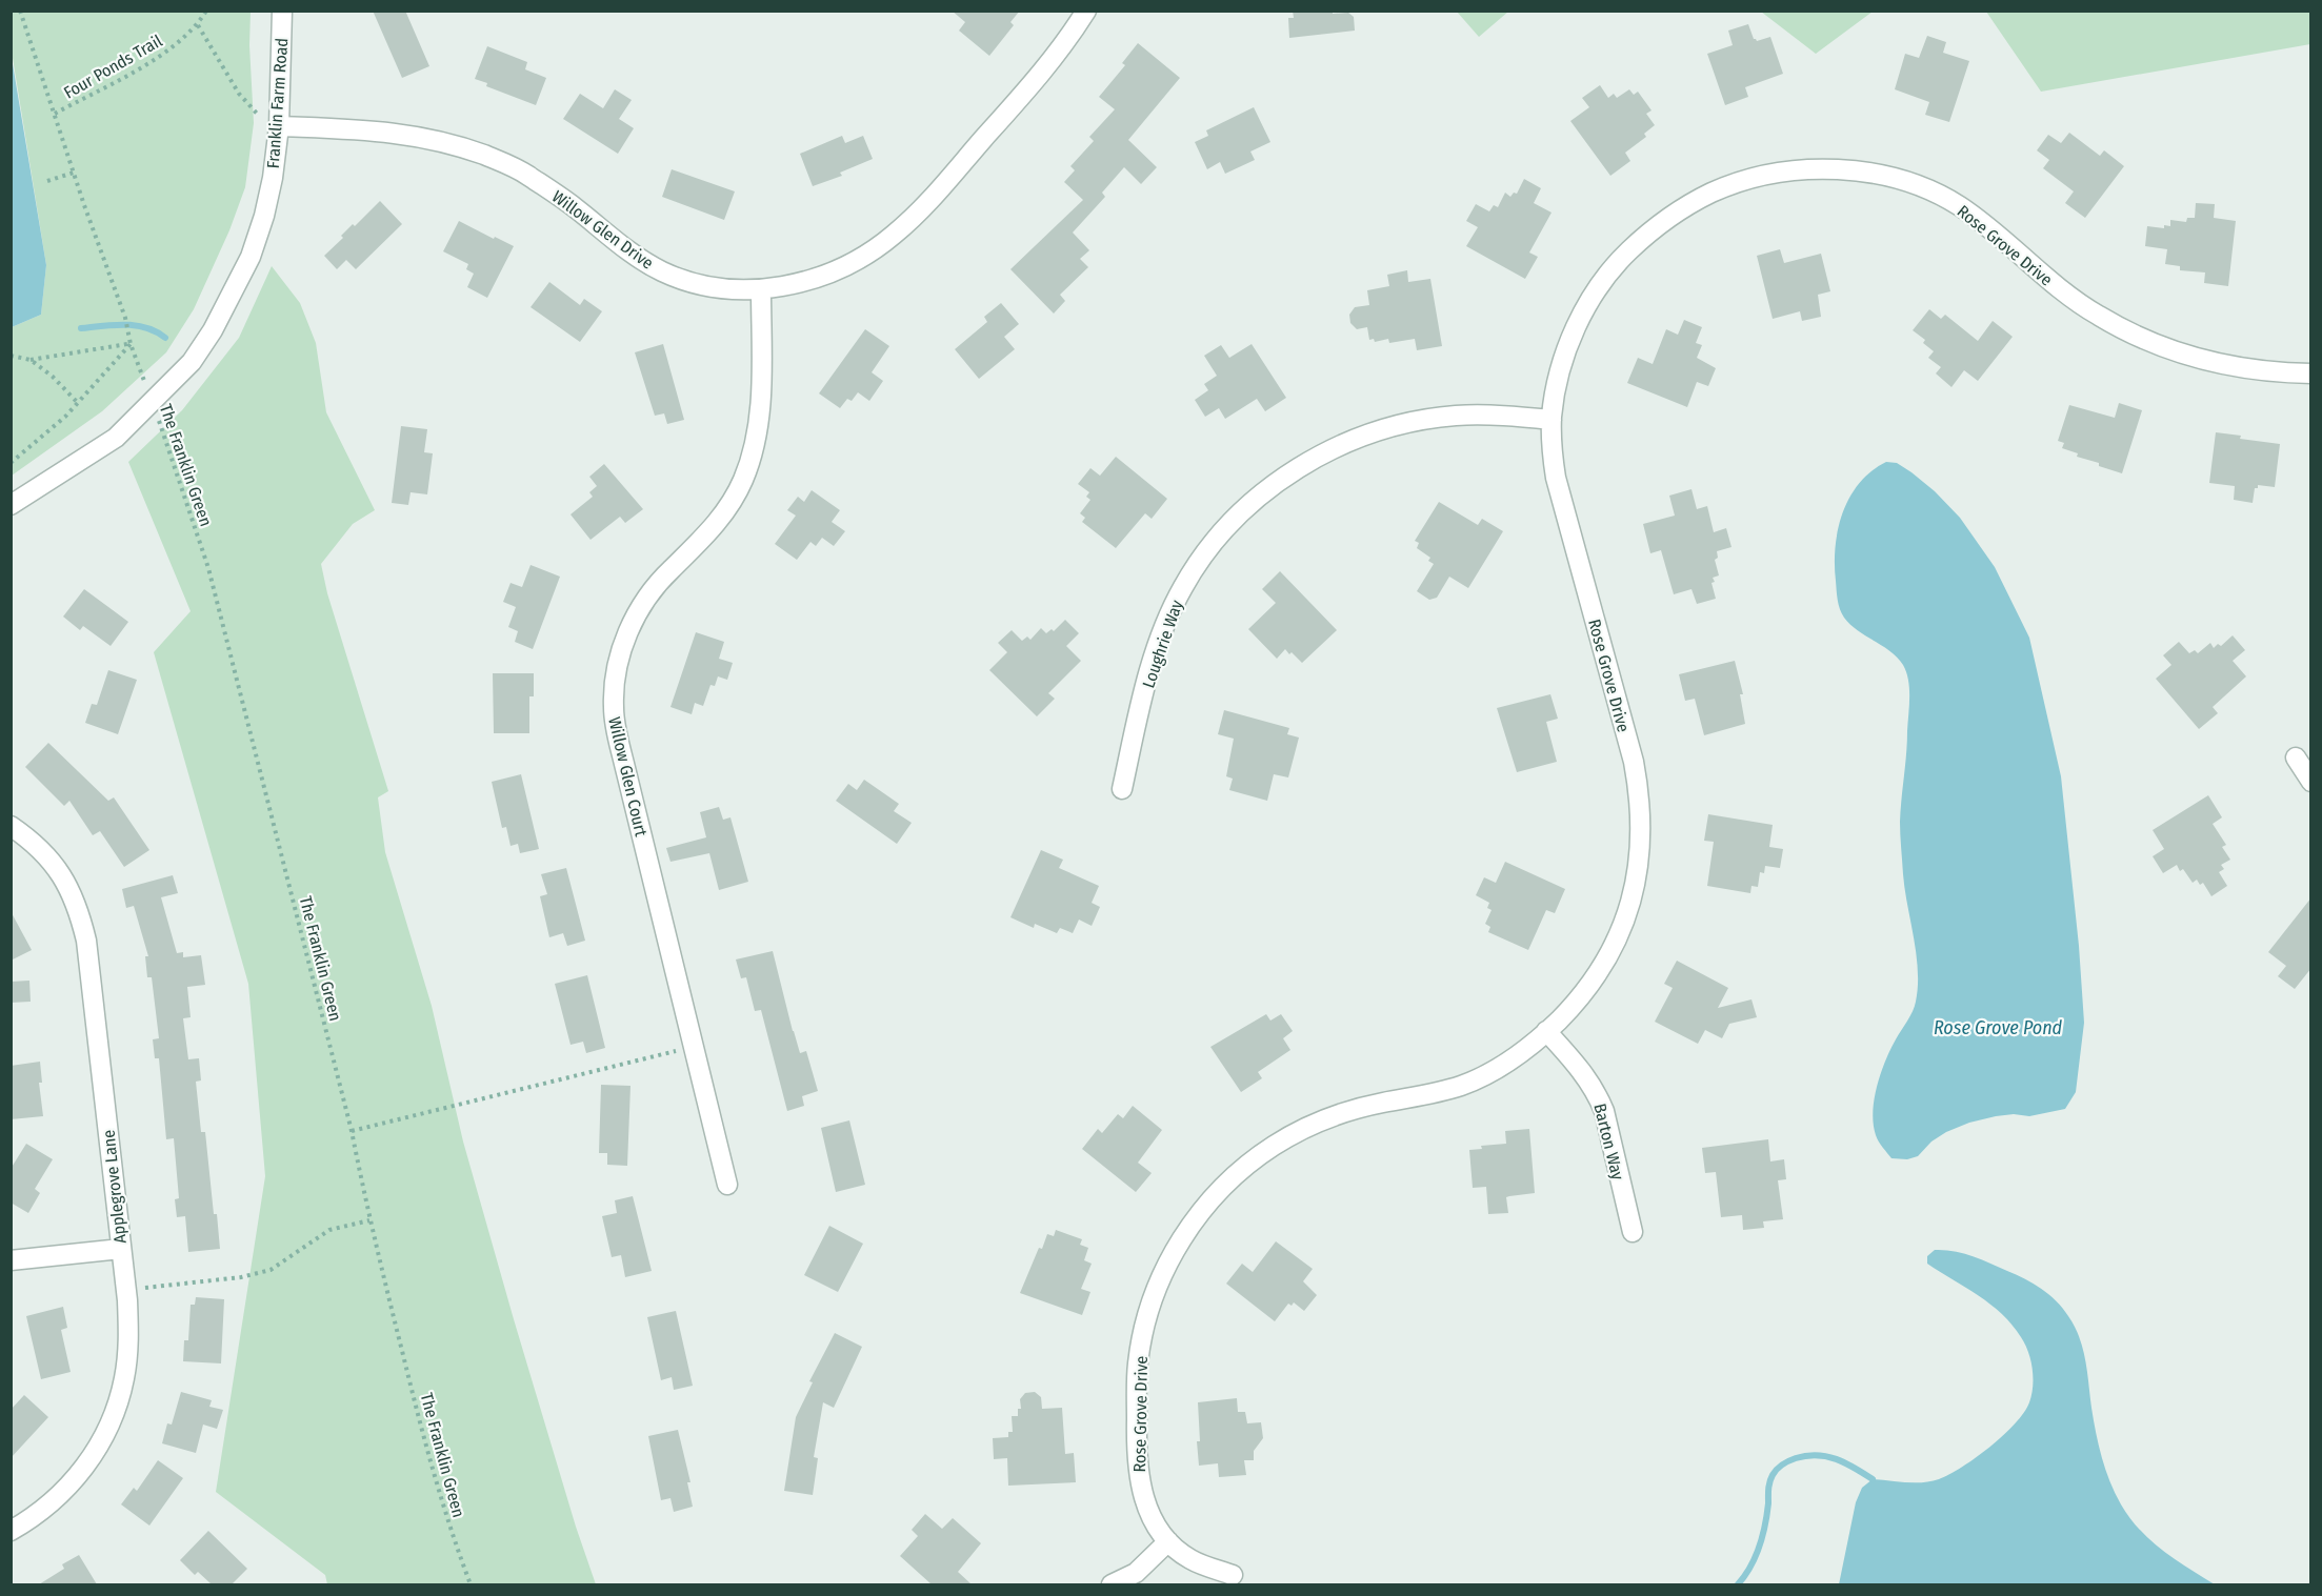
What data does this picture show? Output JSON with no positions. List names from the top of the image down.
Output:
{
  "streets": {
    "street": [
      "Franklin Farm Road",
      "Willow Glen Drive",
      "Rose Grove Drive",
      "Loughrie Way",
      "Willow Glen Court",
      "Barton Way",
      "Applegrove Lane"
    ],
    "path": ["Four Ponds Trail", "The Franklin Green"]
  },
  "crossings": [
    ["Franklin Farm Road", "Willow Glen Drive"],
    ["Franklin Farm Road", "The Franklin Green"],
    ["Willow Glen Drive", "Willow Glen Court"],
    ["Rose Grove Drive", "Loughrie Way"],
    ["Rose Grove Drive", "Barton Way"]
  ],
  "water": ["Rose Grove Pond"]
}
